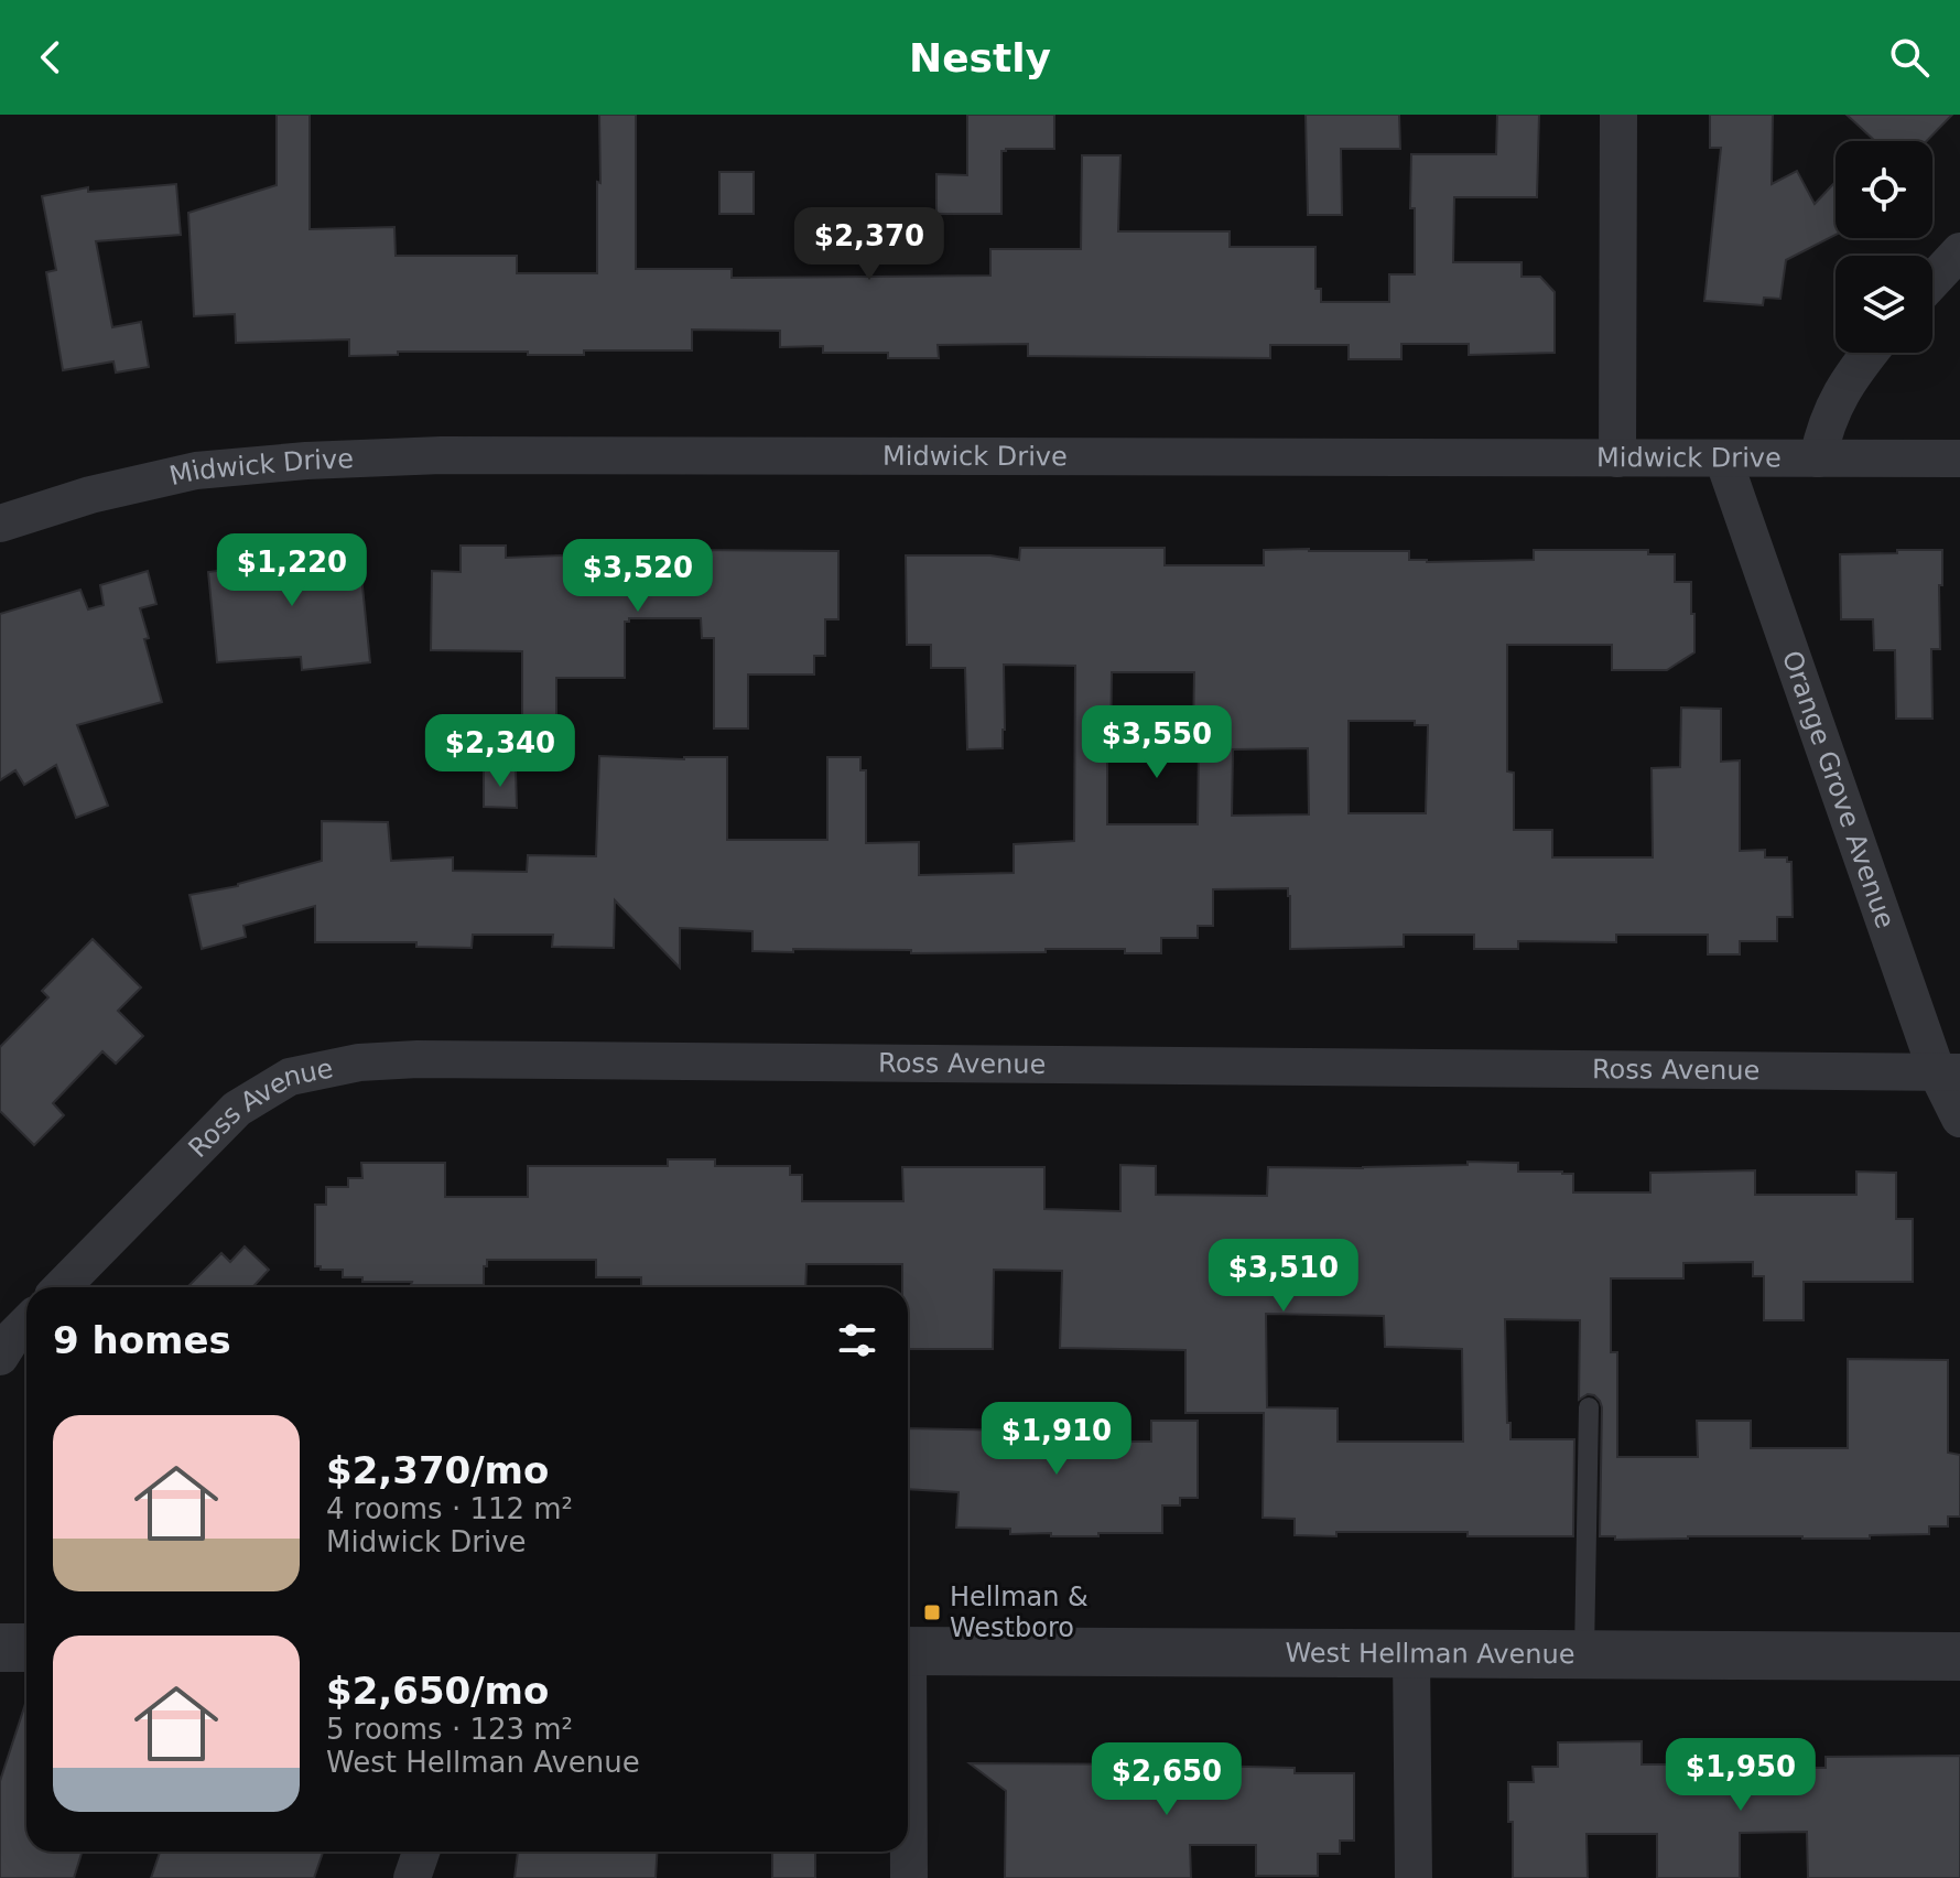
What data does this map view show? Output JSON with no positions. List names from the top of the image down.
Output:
{
  "streets": {
    "street": [
      "Midwick Drive",
      "Orange Grove Avenue",
      "Ross Avenue",
      "West Hellman Avenue"
    ]
  },
  "crossings": [
    ["Midwick Drive", "Orange Grove Avenue"],
    ["Orange Grove Avenue", "Ross Avenue"]
  ],
  "places": {
    "transit": ["Hellman & Westboro"]
  },
  "page": {
    "header": "Nestly",
    "price": [
      "$2,370",
      "$1,220",
      "$3,520",
      "$3,550",
      "$2,340",
      "$3,510",
      "$1,910",
      "$1,950",
      "$2,650"
    ],
    "heading": "9 homes",
    "list": [
      {
        "name": "$2,370/mo",
        "note": "4 rooms · 112 m² · Midwick Drive"
      },
      {
        "name": "$2,650/mo",
        "note": "5 rooms · 123 m² · West Hellman Avenue"
      }
    ]
  }
}
